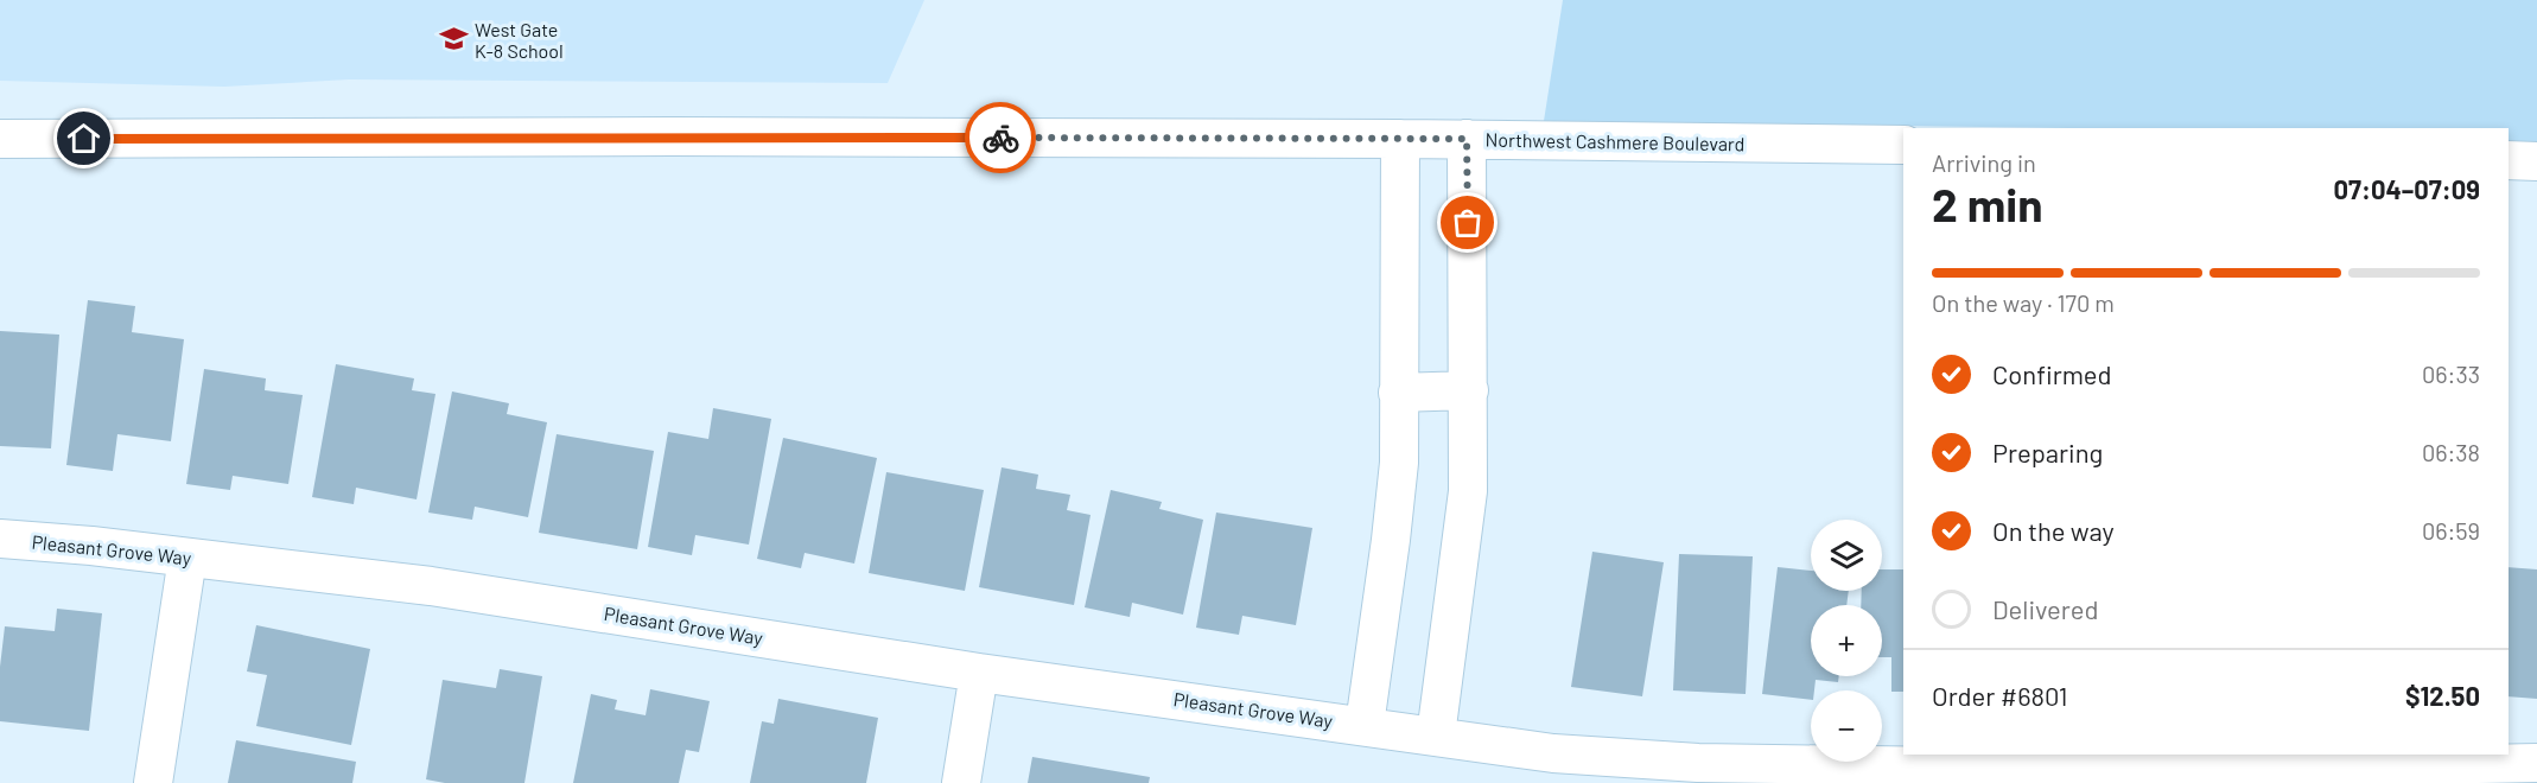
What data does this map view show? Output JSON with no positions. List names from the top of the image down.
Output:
{
  "streets": {
    "street": ["Northwest Cashmere Boulevard", "Pleasant Grove Way"]
  },
  "places": {
    "school or university": ["West Gate K-8 School"]
  },
  "page": {
    "heading": ["2 min", "Arriving in", "07:04–07:09"],
    "panel": ["Order #6801", "$12.50"],
    "bar": "On the way · 170 m",
    "list": [
      ["Confirmed", "06:33"],
      ["Preparing", "06:38"],
      ["On the way", "06:59"],
      "Delivered"
    ],
    "map_buttons": ["+", "−"]
  }
}
